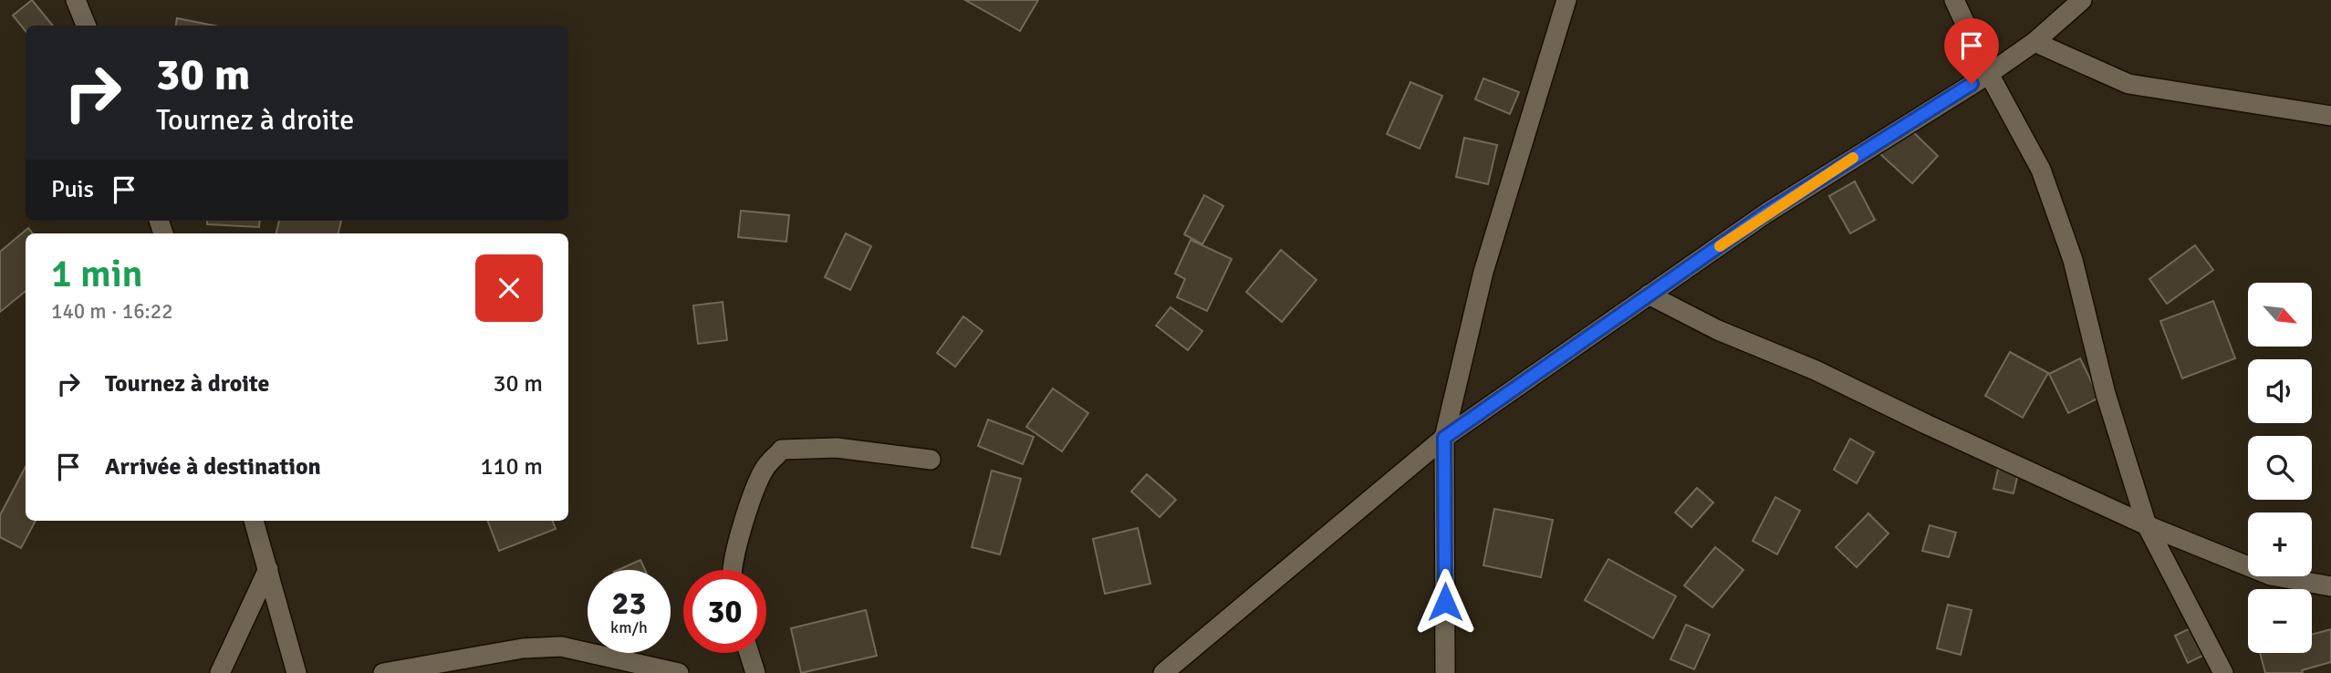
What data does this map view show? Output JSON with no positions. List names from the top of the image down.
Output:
{
  "north": "bottom right",
  "page": {
    "turn": ["30 m", "Tournez à droite"],
    "then": "Puis",
    "heading": ["1 min", "140 m · 16:22"],
    "map_buttons": ["+", "−"],
    "list": [
      {
        "name": "Tournez à droite",
        "value": "30 m"
      },
      {
        "name": "Arrivée à destination",
        "value": "110 m"
      }
    ],
    "speed": "23 km/h",
    "limit": "30"
  }
}
